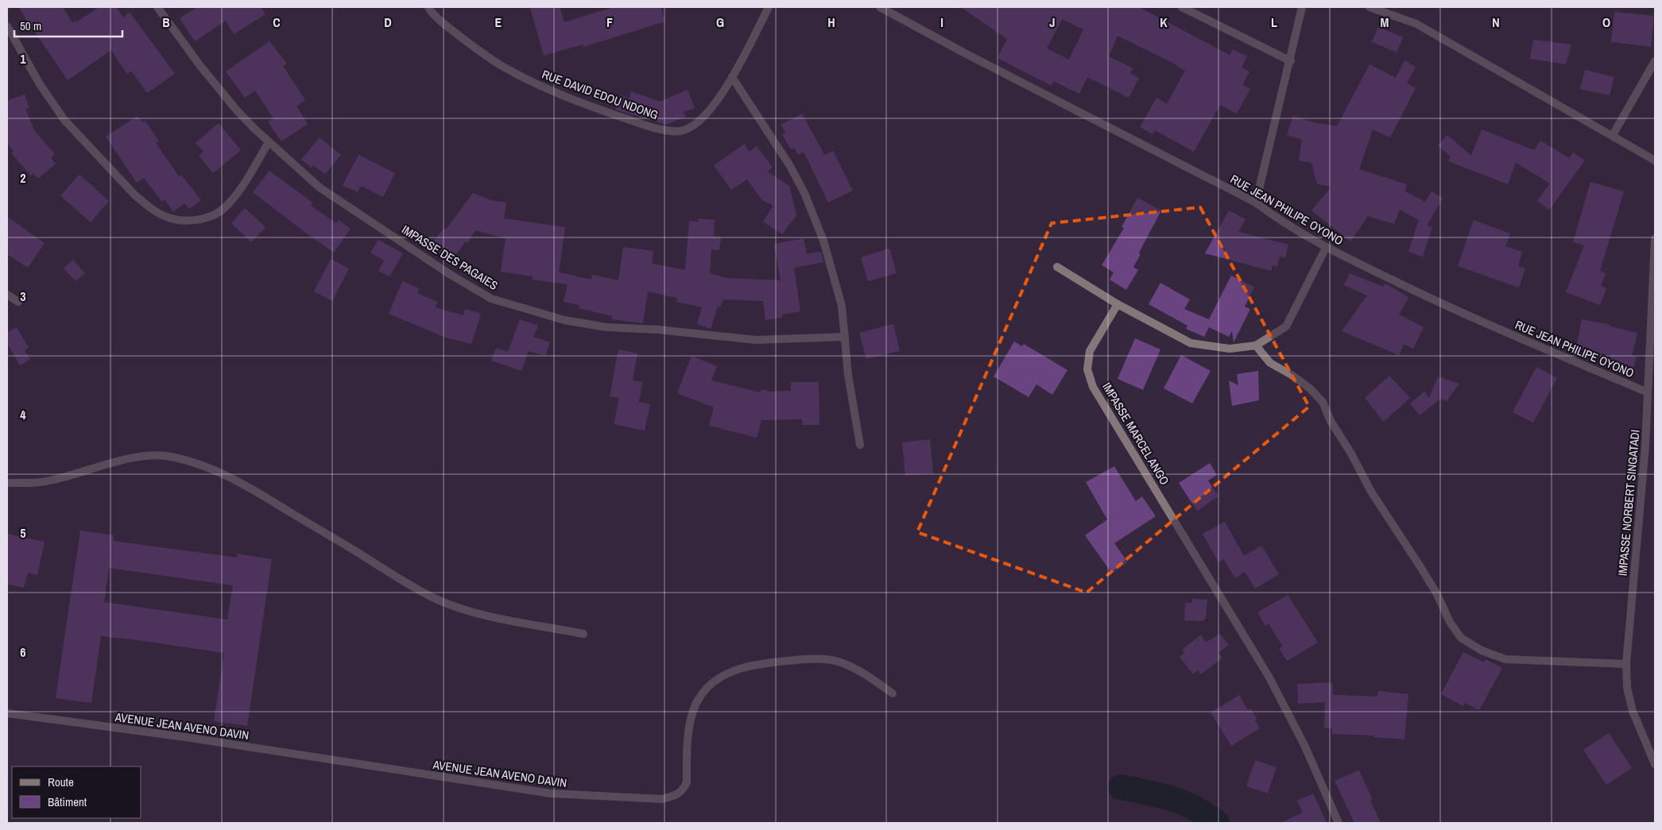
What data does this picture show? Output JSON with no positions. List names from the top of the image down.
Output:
{
  "streets": {
    "street": [
      "RUE DAVID EDOU NDONG",
      "RUE JEAN PHILIPE OYONO",
      "IMPASSE DES PAGAIES",
      "IMPASSE MARCEL ANGO",
      "IMPASSE NORBERT SINGATADI",
      "AVENUE JEAN AVENO DAVIN"
    ]
  },
  "crossings": [
    ["RUE JEAN PHILIPE OYONO", "IMPASSE NORBERT SINGATADI"]
  ],
  "legend": ["Route", "Bâtiment"],
  "scale_bar": "50 m",
  "grid": {
    "columns": [
      "B",
      "C",
      "D",
      "E",
      "F",
      "G",
      "H",
      "I",
      "J",
      "K",
      "L",
      "M",
      "N",
      "O"
    ],
    "rows": [
      "1",
      "2",
      "3",
      "4",
      "5",
      "6"
    ]
  }
}
